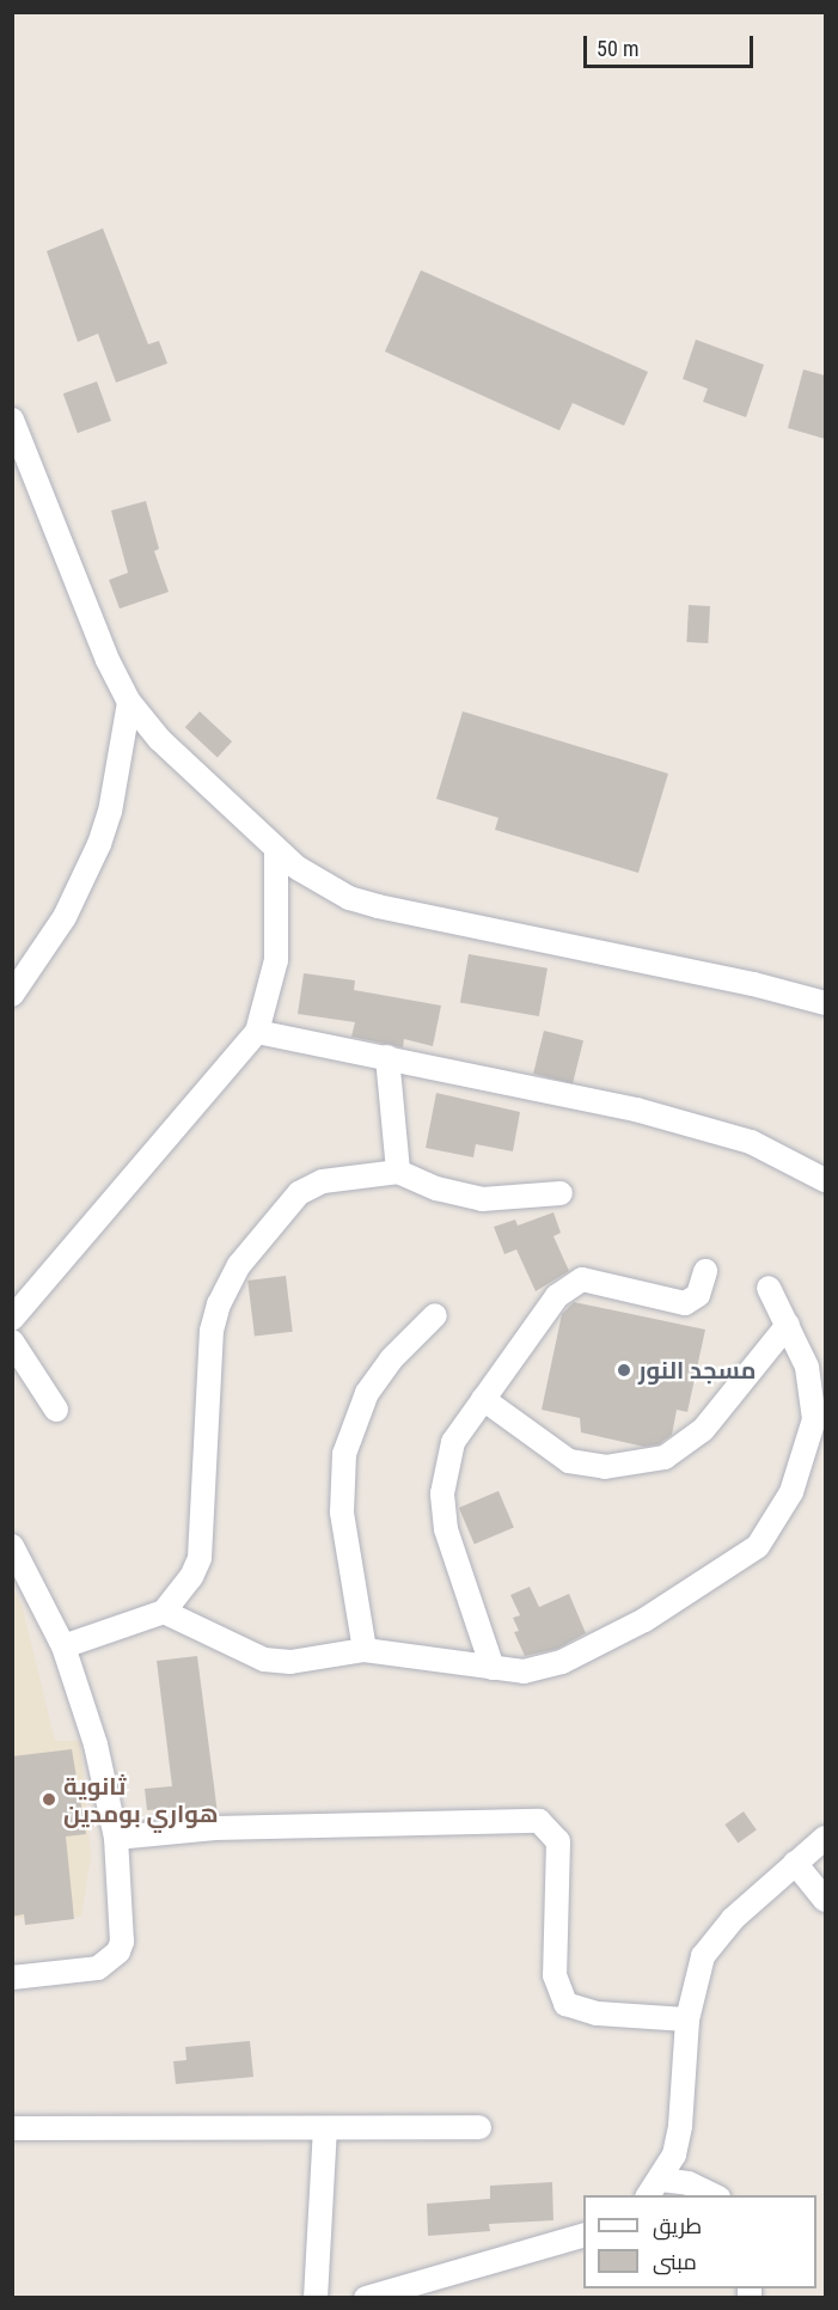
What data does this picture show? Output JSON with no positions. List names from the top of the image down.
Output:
{
  "places": ["مسجد النور", "ثانوية هواري بومدين"],
  "legend": ["طريق", "مبنى"],
  "scale_bar": "50 m"
}
